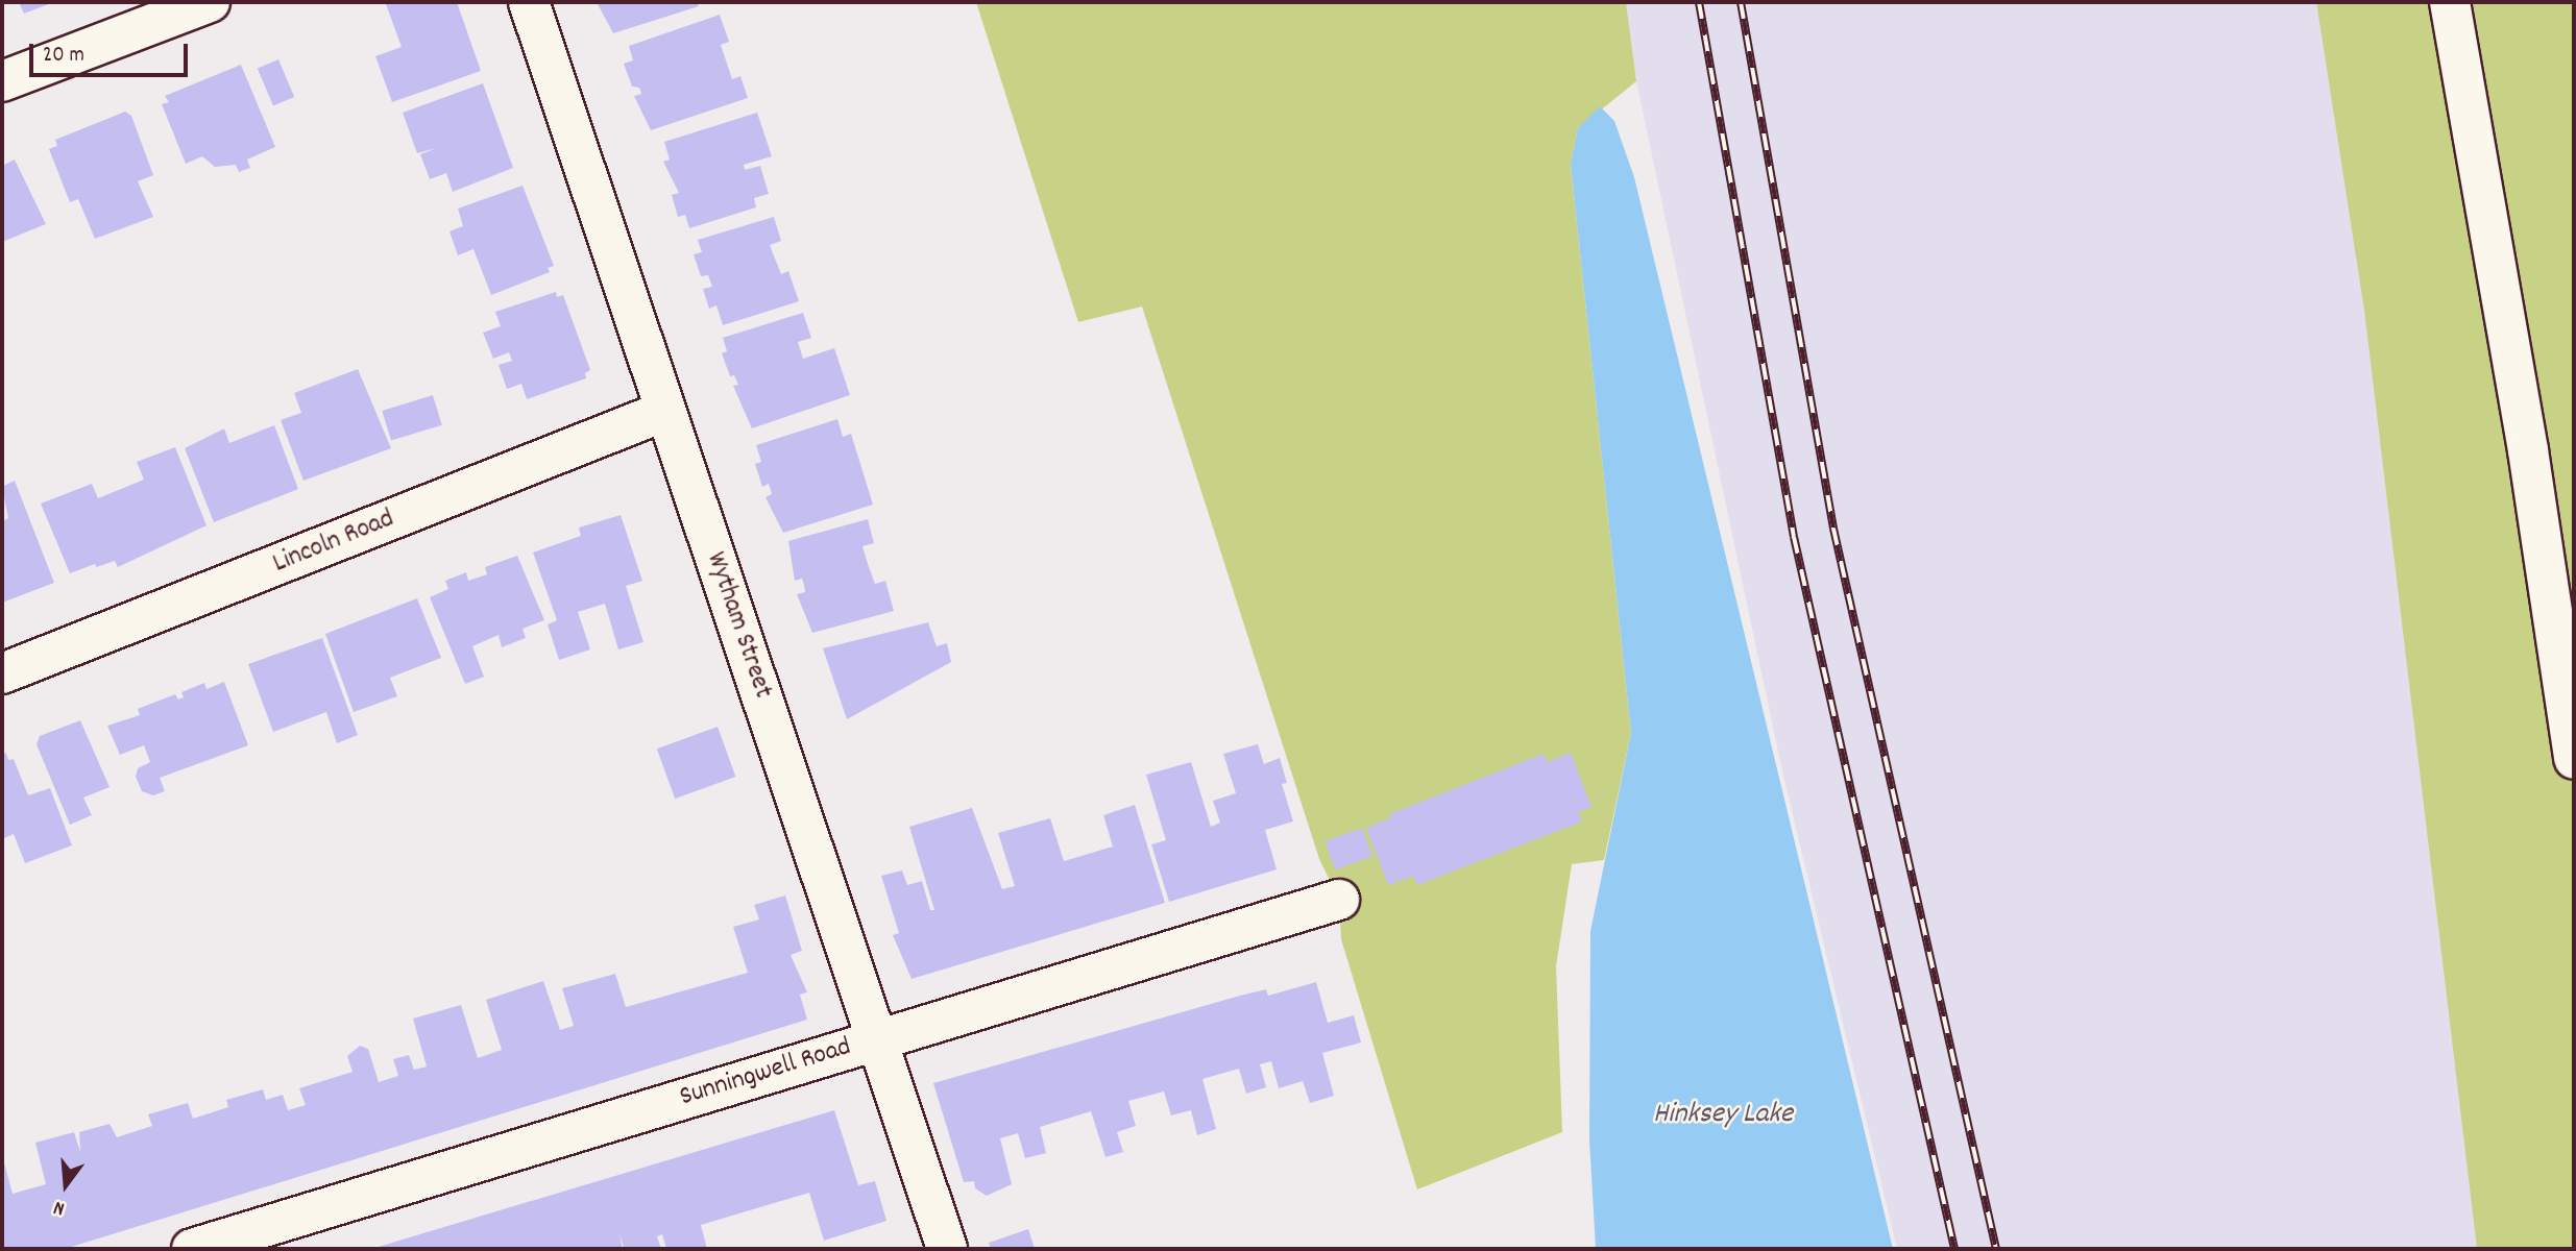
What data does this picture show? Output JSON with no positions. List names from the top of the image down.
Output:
{
  "streets": {
    "street": ["Lincoln Road", "Wytham Street", "Sunningwell Road"]
  },
  "crossings": [
    ["Lincoln Road", "Wytham Street"],
    ["Wytham Street", "Sunningwell Road"]
  ],
  "water": ["Hinksey Lake"],
  "scale_bar": "20 m",
  "north": "bottom"
}
